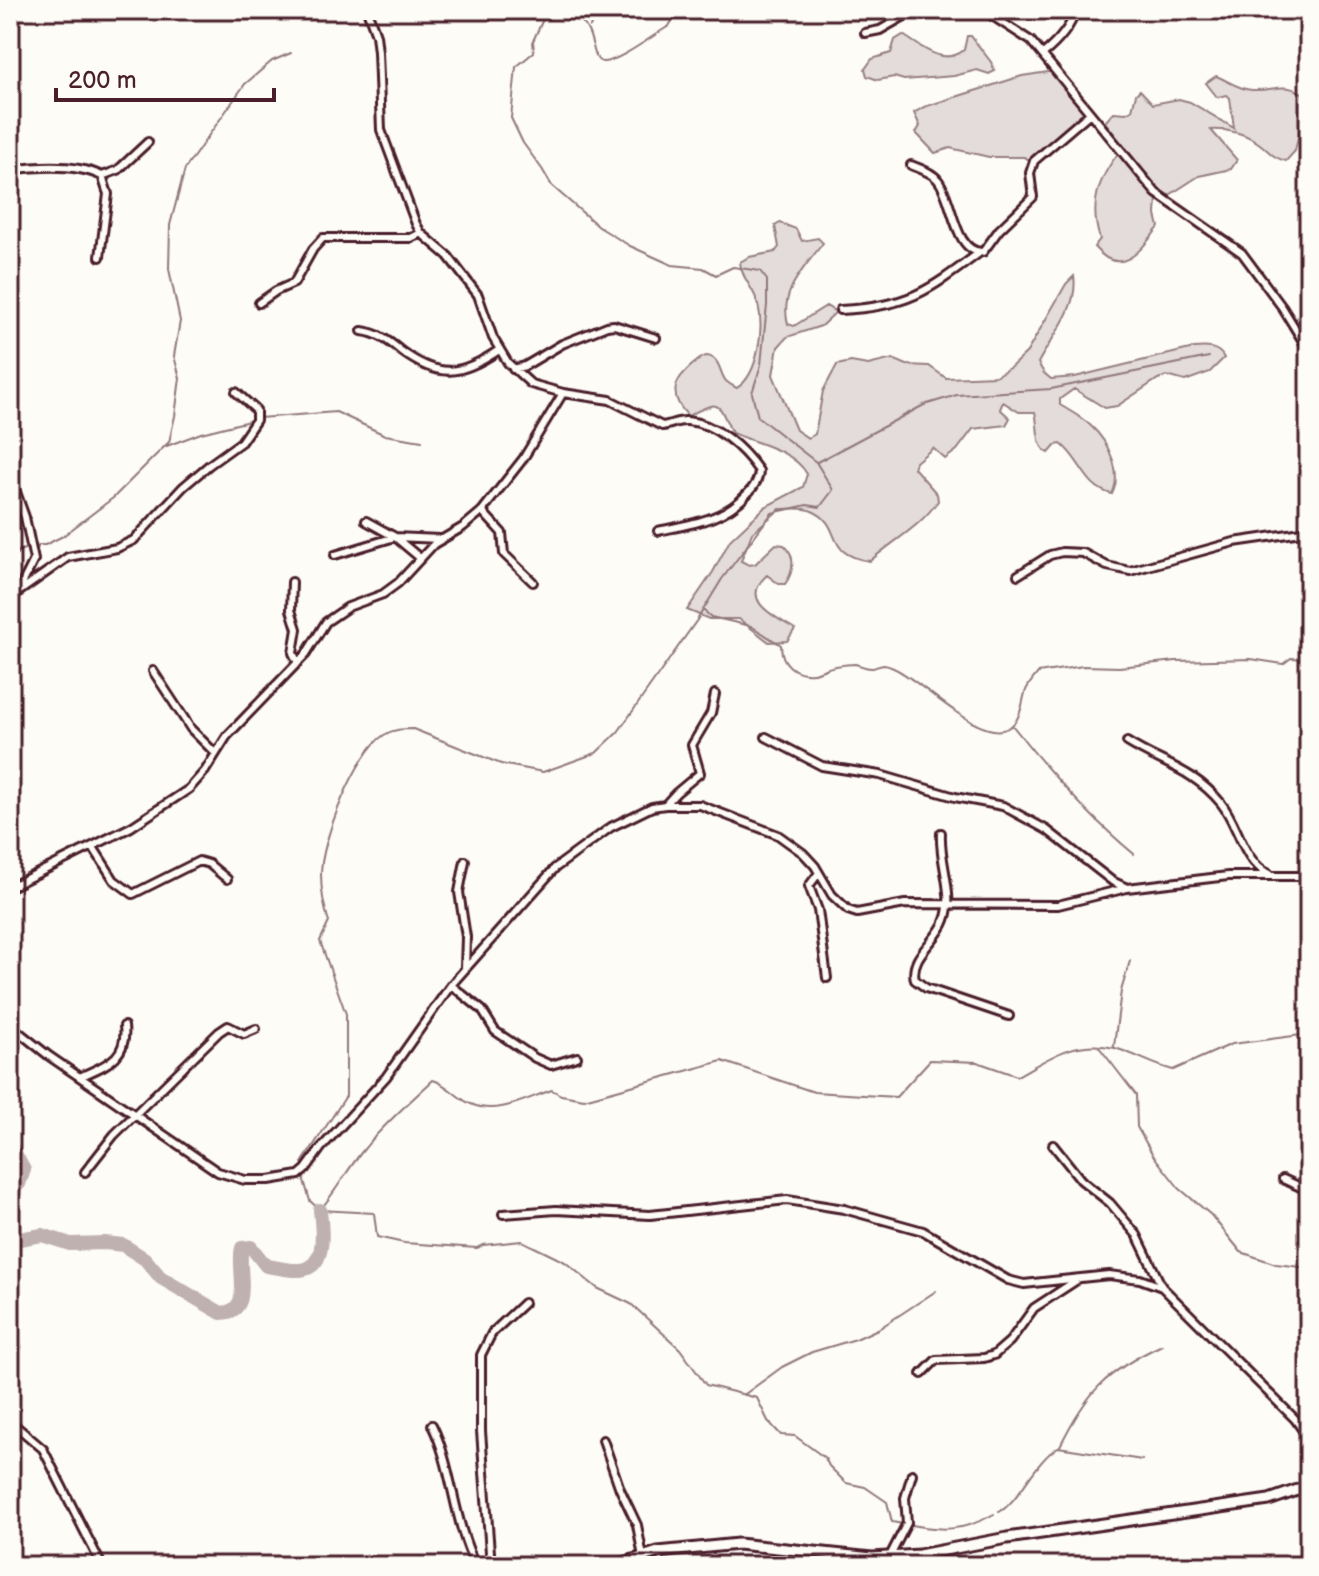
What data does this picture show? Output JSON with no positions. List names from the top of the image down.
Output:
{
  "scale_bar": "200 m"
}
